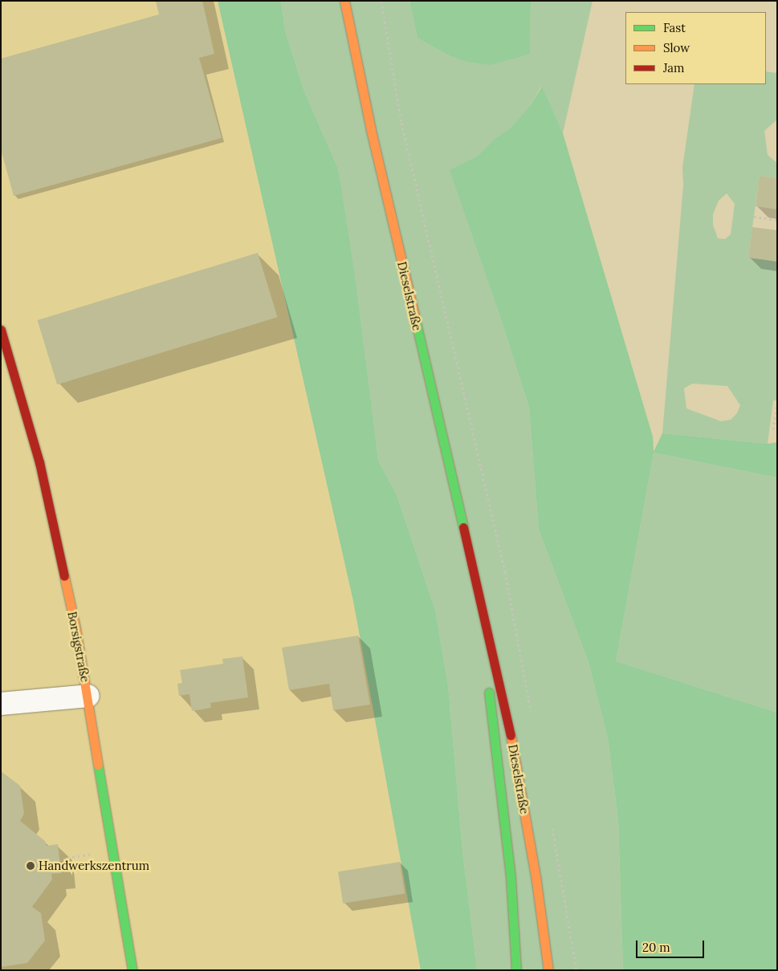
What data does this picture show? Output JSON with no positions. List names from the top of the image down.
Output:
{
  "streets": {
    "main road": ["Dieselstraße", "Borsigstraße"]
  },
  "places": ["Handwerkszentrum"],
  "legend": ["Fast", "Slow", "Jam"],
  "scale_bar": "20 m"
}
